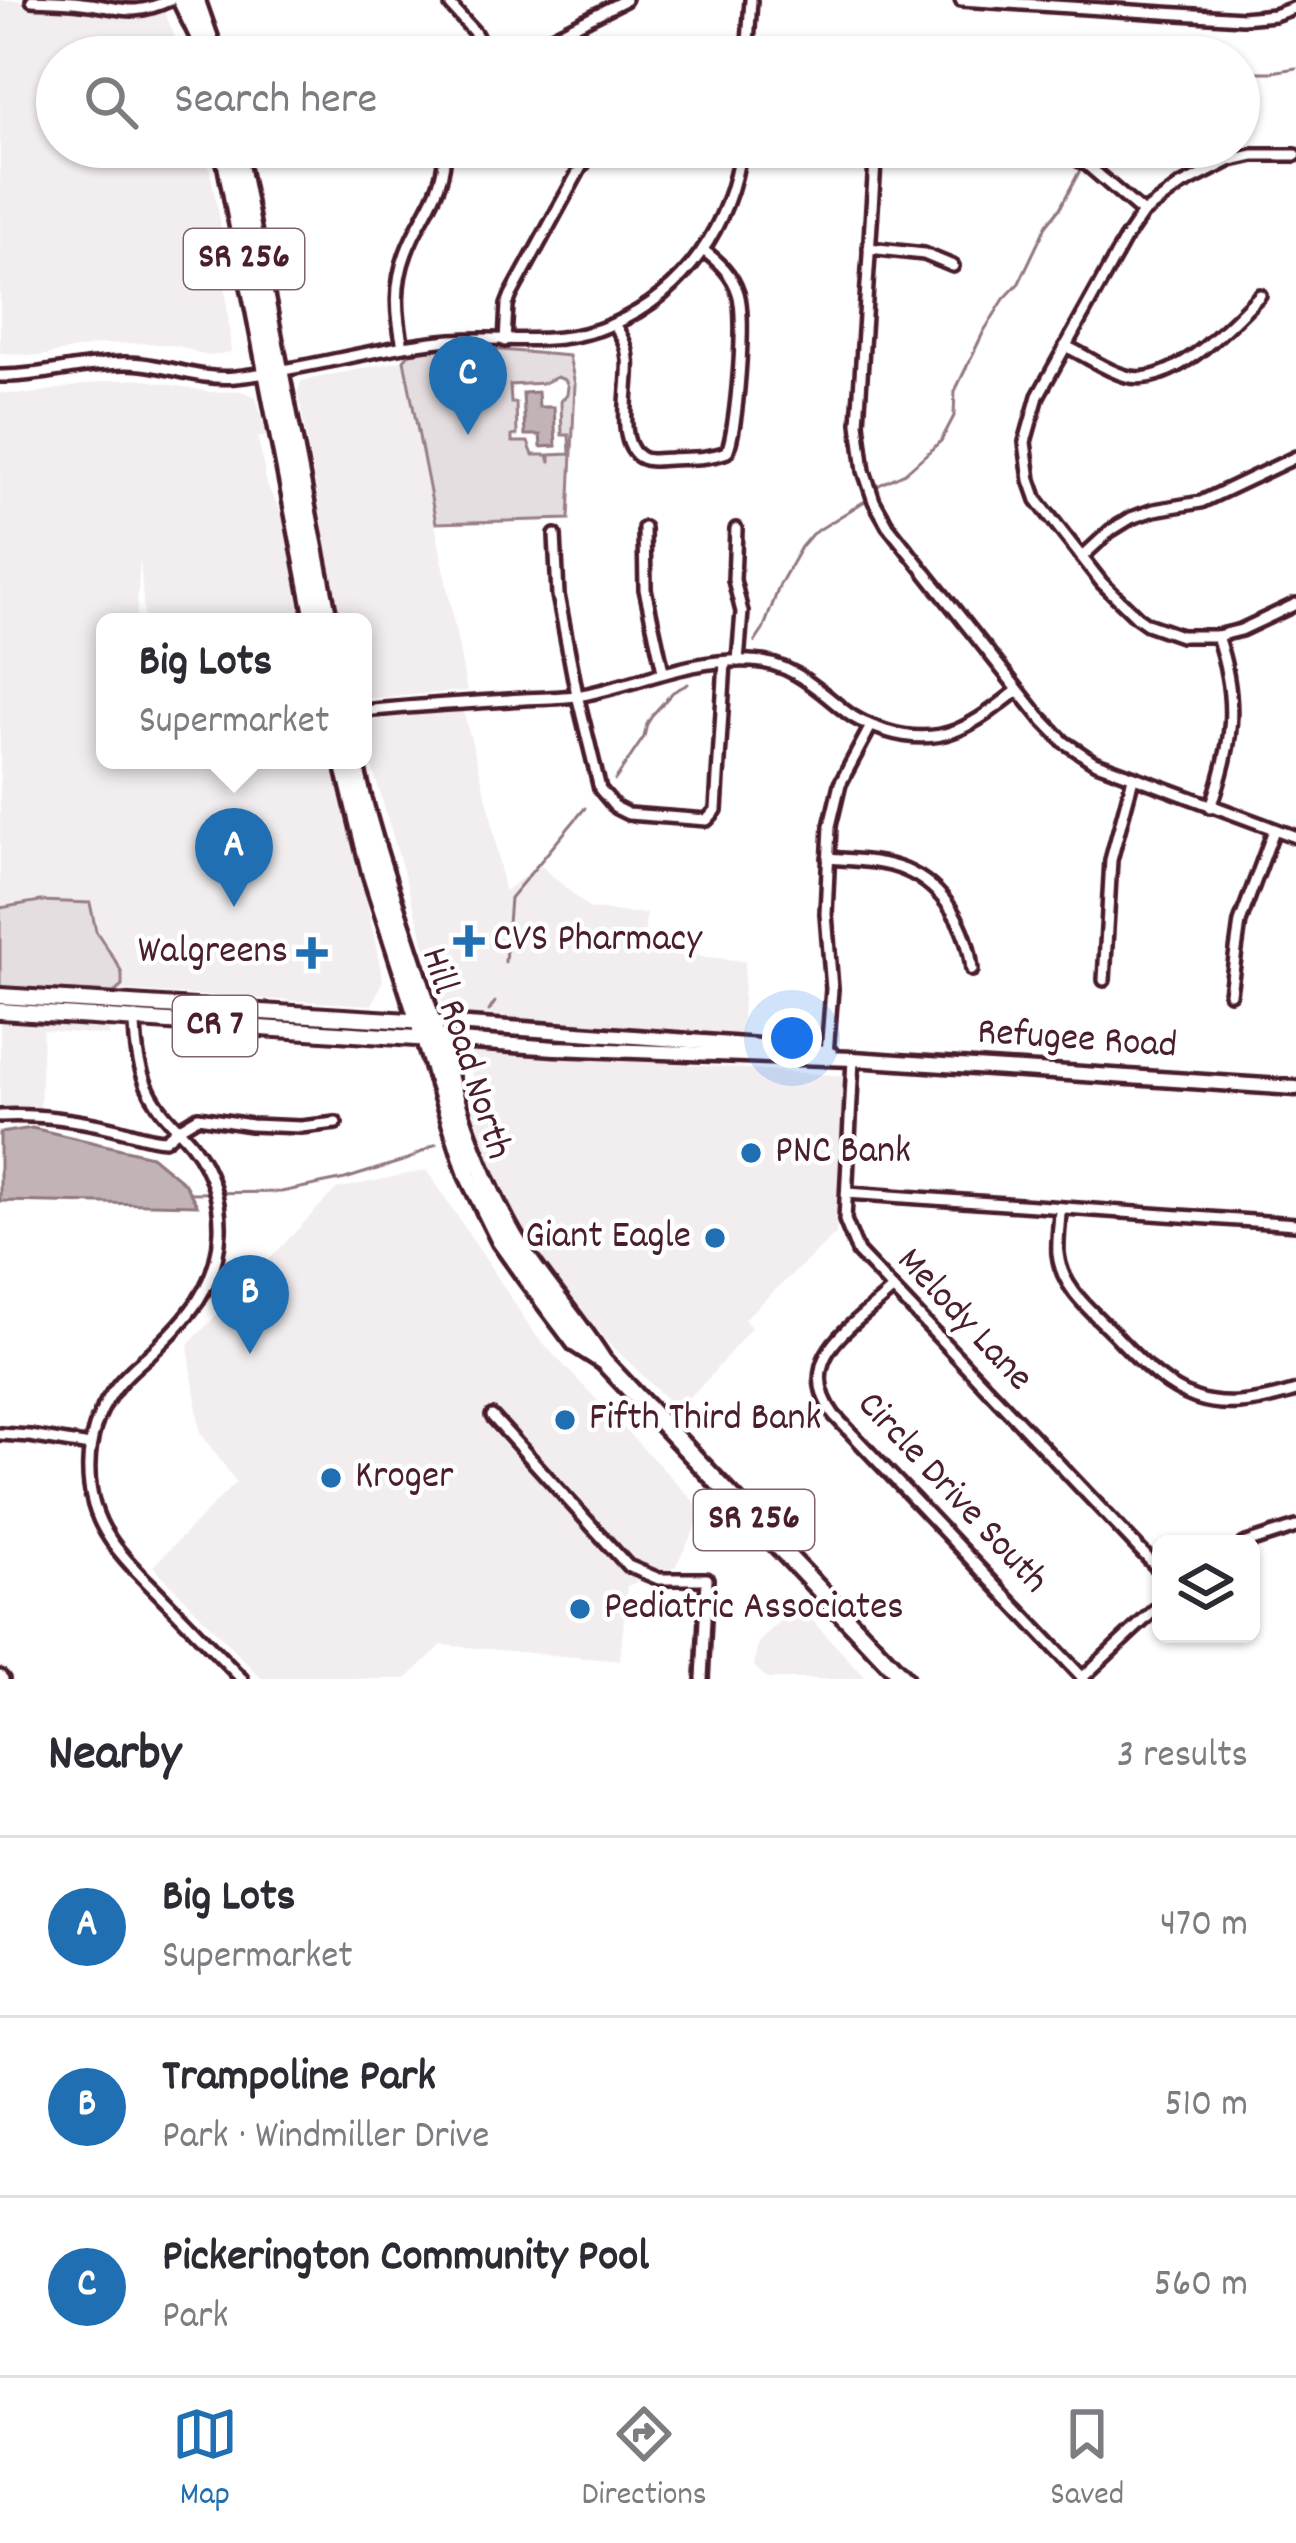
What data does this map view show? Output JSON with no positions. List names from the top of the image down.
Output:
{
  "streets": {
    "highway": ["SR 256", "Hill Road North"],
    "main road": ["CR 7", "Refugee Road"],
    "street": ["Melody Lane", "Circle Drive South"]
  },
  "crossings": [
    ["Refugee Road", "Hill Road North"],
    ["Refugee Road", "Melody Lane"],
    ["Melody Lane", "Circle Drive South"]
  ],
  "places": {
    "health": ["CVS Pharmacy", "Walgreens"],
    "other": [
      "PNC Bank",
      "Giant Eagle",
      "Fifth Third Bank",
      "Kroger",
      "Pediatric Associates"
    ]
  },
  "page": {
    "search": "Search here",
    "pins": ["C", "A", "B"],
    "popup": ["Big Lots", "Supermarket"],
    "heading": ["Nearby", "3 results"],
    "list": [
      {
        "mark": "A",
        "name": "Big Lots",
        "note": "Supermarket",
        "value": "470 m"
      },
      {
        "mark": "B",
        "name": "Trampoline Park",
        "note": "Park · Windmiller Drive",
        "value": "510 m"
      },
      {
        "mark": "C",
        "name": "Pickerington Community Pool",
        "note": "Park",
        "value": "560 m"
      }
    ],
    "nav": ["Map", "Directions", "Saved"]
  }
}
